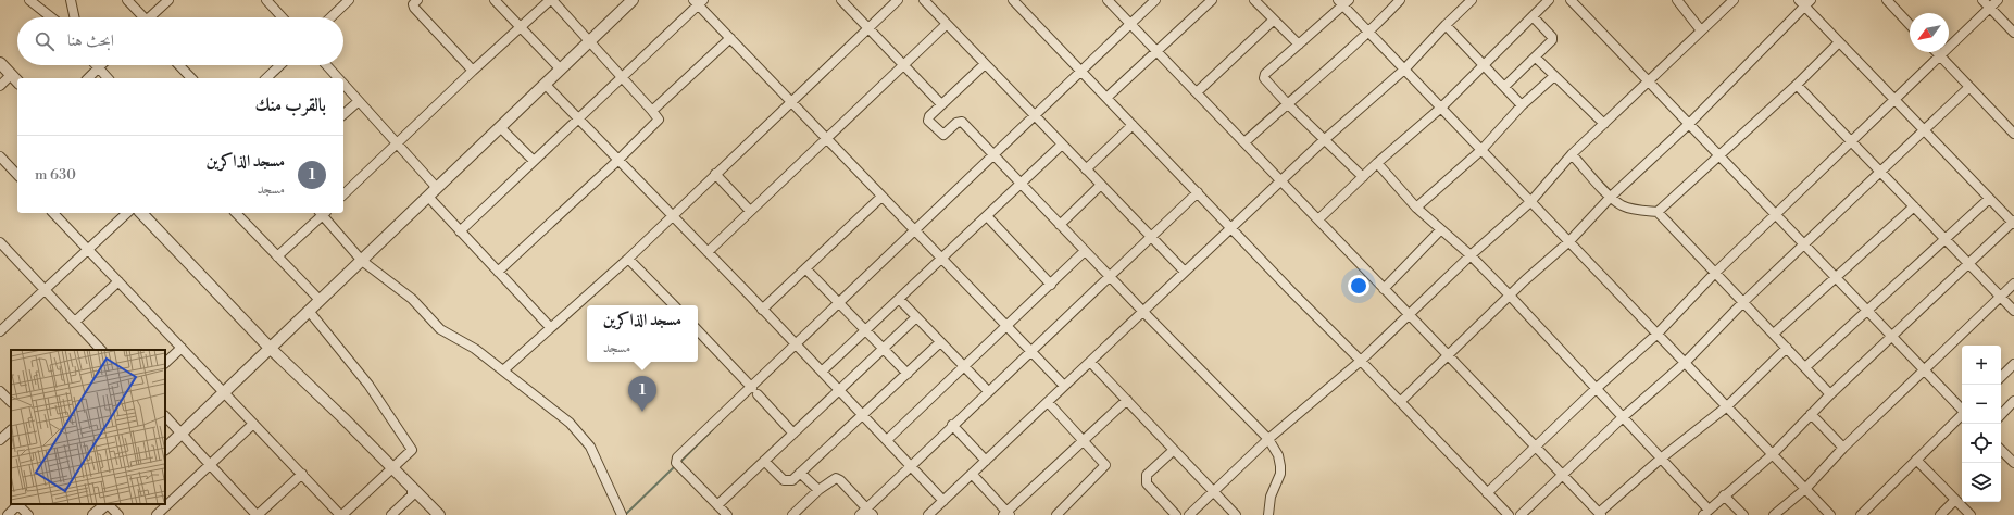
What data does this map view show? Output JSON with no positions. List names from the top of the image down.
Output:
{
  "north": "bottom left",
  "page": {
    "search": "ابحث هنا",
    "heading": "بالقرب منك",
    "list": [
      {
        "mark": "1",
        "name": "مسجد الذاكرين",
        "note": "مسجد",
        "value": "630 m"
      }
    ],
    "popup": ["مسجد الذاكرين", "مسجد"],
    "map_buttons": ["+", "−"],
    "pins": "1"
  }
}
